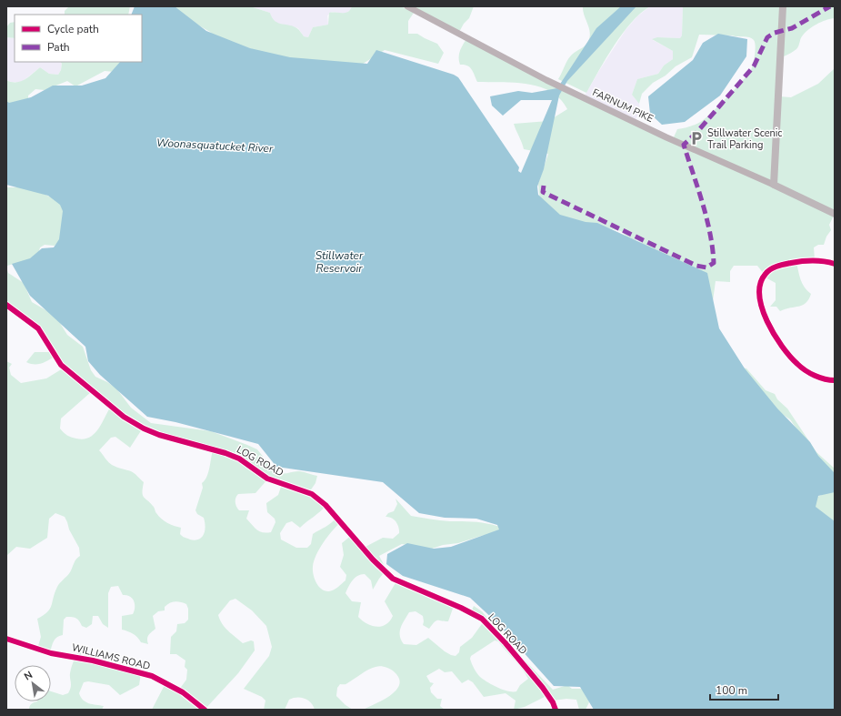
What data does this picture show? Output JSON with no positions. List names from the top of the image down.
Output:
{
  "streets": {
    "main road": ["FARNUM PIKE"],
    "street": ["LOG ROAD", "WILLIAMS ROAD"]
  },
  "water": ["Woonasquatucket River", "Stillwater Reservoir"],
  "places": {
    "parking": ["Stillwater Scenic Trail Parking"]
  },
  "legend": ["Cycle path", "Path"],
  "scale_bar": "100 m",
  "north": "top left"
}
